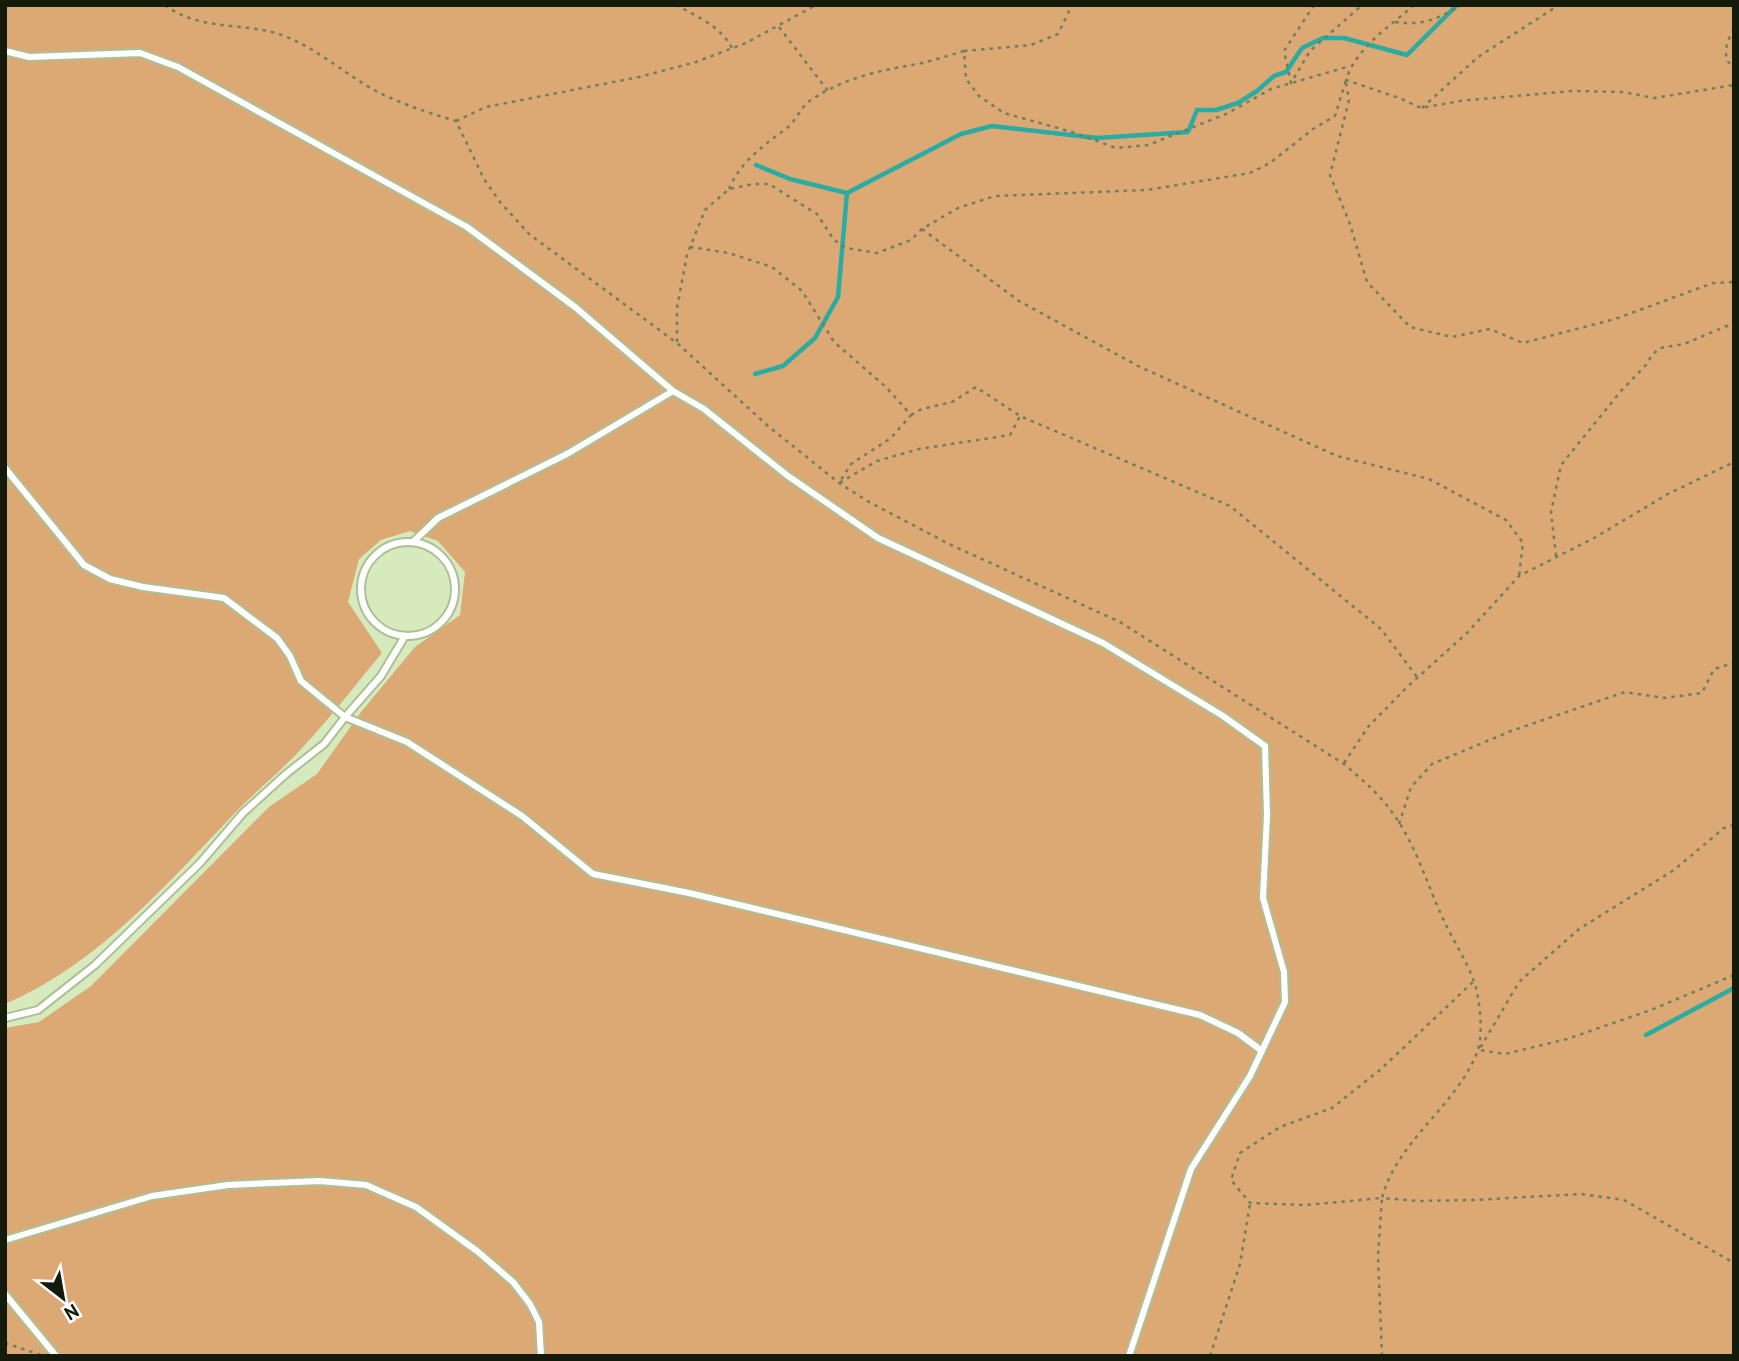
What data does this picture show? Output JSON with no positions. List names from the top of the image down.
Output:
{
  "north": "bottom right"
}
